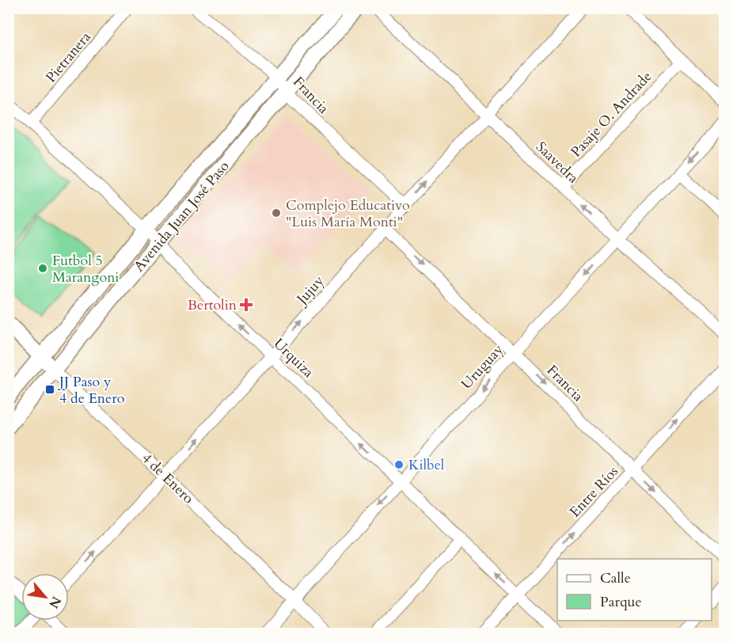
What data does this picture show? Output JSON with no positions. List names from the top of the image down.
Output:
{
  "streets": {
    "main road": ["Avenida Juan José Paso", "4 de Enero"],
    "street": [
      "Pietranera",
      "Francia",
      "Pasaje O. Andrade",
      "Saavedra",
      "Jujuy",
      "Urquiza",
      "Uruguay",
      "Entre Ríos"
    ]
  },
  "crossings": [
    ["Pietranera", "Urquiza"],
    ["Francia", "Avenida Juan José Paso"],
    ["Francia", "Jujuy"],
    ["Francia", "Uruguay"],
    ["Francia", "Entre Ríos"],
    ["Pasaje O. Andrade", "Saavedra"],
    ["Saavedra", "Jujuy"],
    ["Saavedra", "Uruguay"],
    ["Avenida Juan José Paso", "Urquiza"],
    ["Avenida Juan José Paso", "4 de Enero"],
    ["Jujuy", "Urquiza"],
    ["Jujuy", "4 de Enero"],
    ["Urquiza", "Uruguay"],
    ["Urquiza", "Entre Ríos"],
    ["Uruguay", "4 de Enero"]
  ],
  "one_way": [
    "Francia",
    "Jujuy",
    "Urquiza",
    "Uruguay",
    "Entre Ríos"
  ],
  "places": {
    "other": ["Complejo Educativo \"Luis María Monti\"", "Futbol 5 Marangoni", "Kilbel"],
    "health": ["Bertolin"],
    "transit": ["JJ Paso y 4 de Enero"]
  },
  "legend": ["Calle", "Parque"],
  "north": "bottom right"
}
